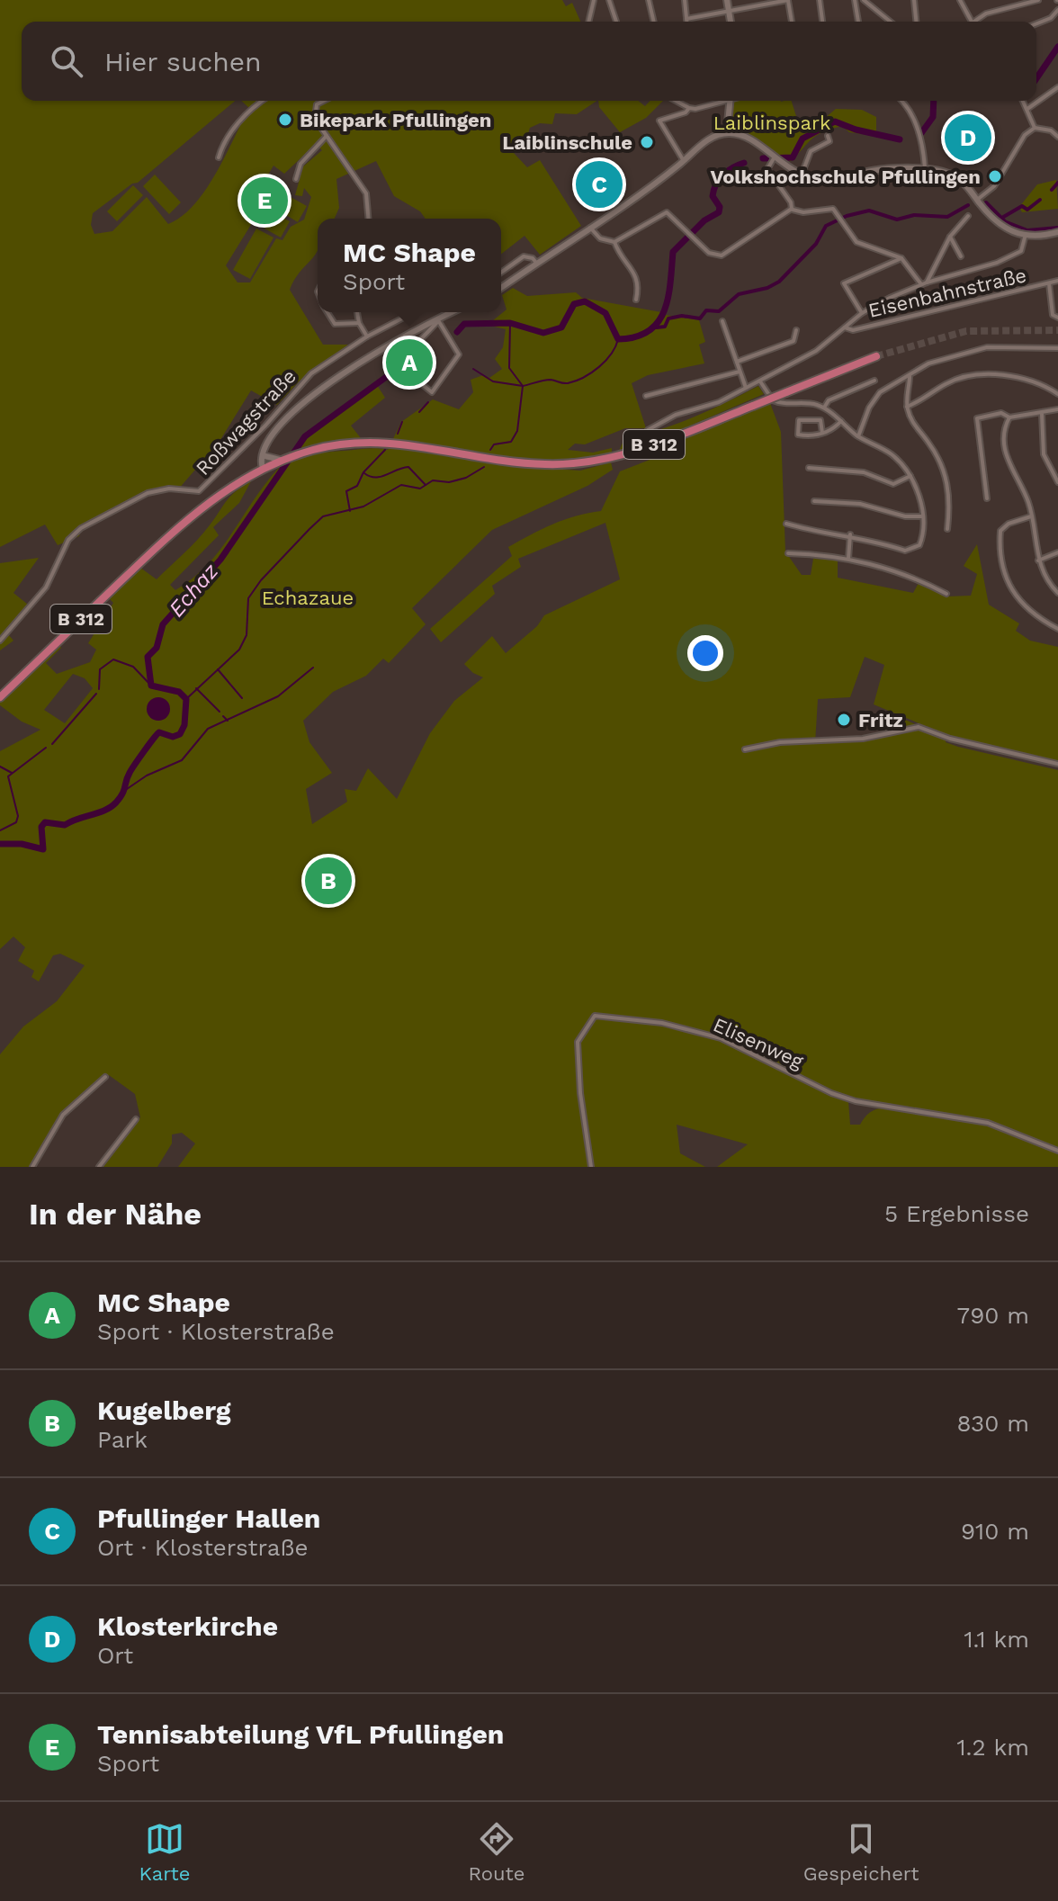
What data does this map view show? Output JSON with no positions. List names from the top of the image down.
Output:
{
  "streets": {
    "main road": ["B 312"],
    "street": ["Eisenbahnstraße", "Roßwagstraße", "Elisenweg"]
  },
  "water": ["Echaz"],
  "parks": ["Laiblinspark", "Echazaue"],
  "places": [
    "Bikepark Pfullingen",
    "Laiblinschule",
    "Volkshochschule Pfullingen",
    "Fritz"
  ],
  "page": {
    "search": "Hier suchen",
    "pins": [
      "D",
      "C",
      "E",
      "A",
      "B"
    ],
    "popup": ["MC Shape", "Sport"],
    "heading": ["In der Nähe", "5 Ergebnisse"],
    "list": [
      {
        "mark": "A",
        "name": "MC Shape",
        "note": "Sport · Klosterstraße",
        "value": "790 m"
      },
      {
        "mark": "B",
        "name": "Kugelberg",
        "note": "Park",
        "value": "830 m"
      },
      {
        "mark": "C",
        "name": "Pfullinger Hallen",
        "note": "Ort · Klosterstraße",
        "value": "910 m"
      },
      {
        "mark": "D",
        "name": "Klosterkirche",
        "note": "Ort",
        "value": "1.1 km"
      },
      {
        "mark": "E",
        "name": "Tennisabteilung VfL Pfullingen",
        "note": "Sport",
        "value": "1.2 km"
      }
    ],
    "nav": ["Karte", "Route", "Gespeichert"]
  }
}
